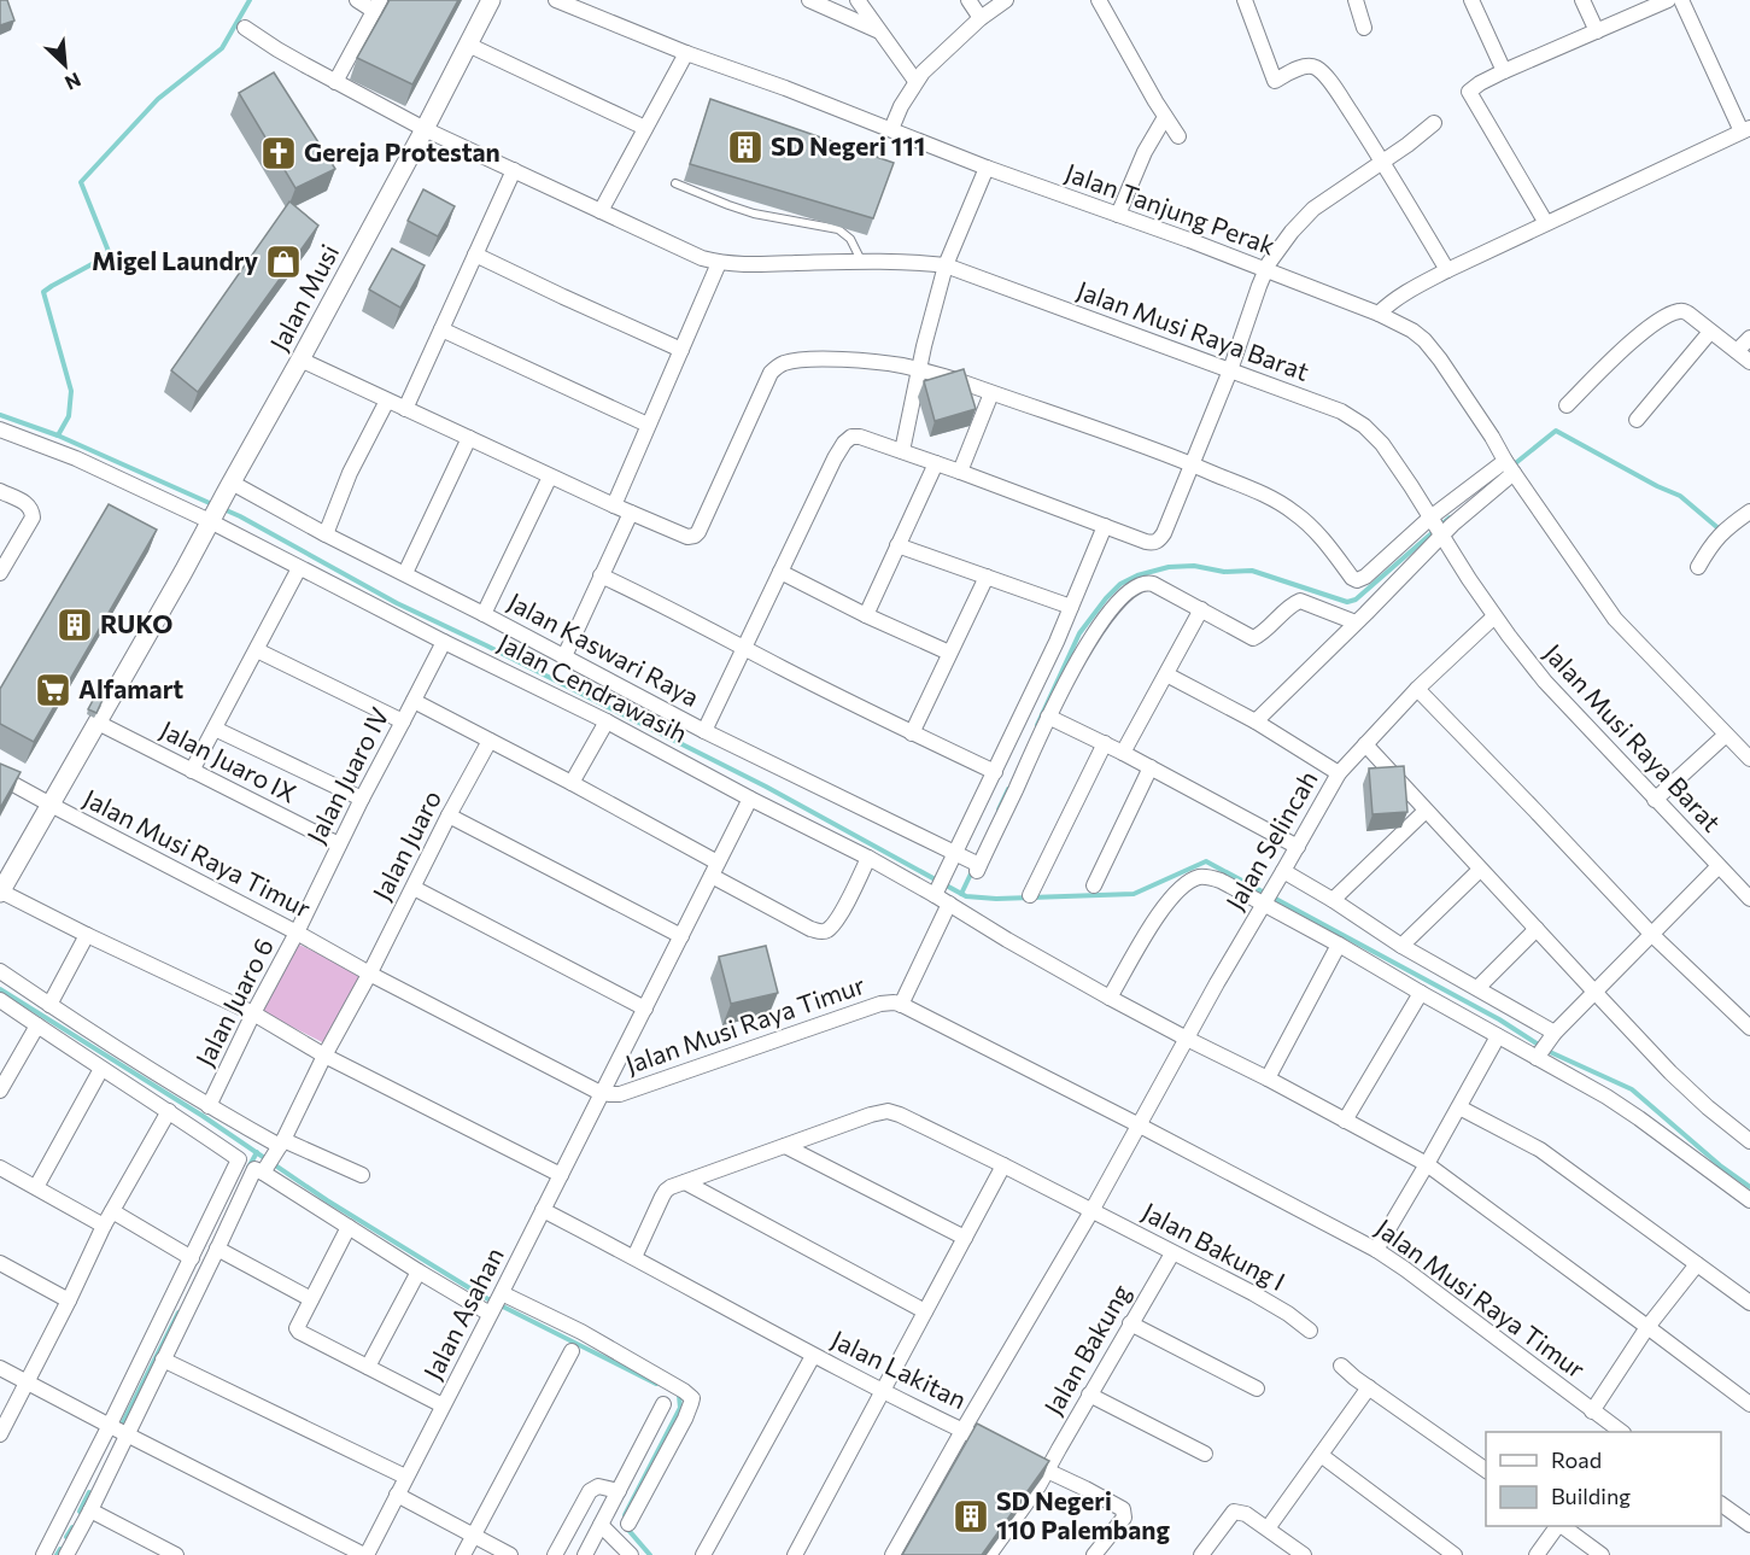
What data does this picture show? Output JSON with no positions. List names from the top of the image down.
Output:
{
  "streets": {
    "street": [
      "Jalan Tanjung Perak",
      "Jalan Musi",
      "Jalan Musi Raya Barat",
      "Jalan Kaswari Raya",
      "Jalan Cendrawasih",
      "Jalan Juaro IX",
      "Jalan Juaro IV",
      "Jalan Selincah",
      "Jalan Juaro",
      "Jalan Musi Raya Timur",
      "Jalan Juaro 6",
      "Jalan Bakung I",
      "Jalan Asahan",
      "Jalan Bakung",
      "Jalan Lakitan"
    ]
  },
  "crossings": [
    ["Jalan Musi", "Jalan Musi Raya Barat"],
    ["Jalan Musi", "Jalan Kaswari Raya"],
    ["Jalan Musi", "Jalan Cendrawasih"],
    ["Jalan Musi", "Jalan Juaro IX"],
    ["Jalan Musi", "Jalan Musi Raya Timur"],
    ["Jalan Musi Raya Barat", "Jalan Selincah"],
    ["Jalan Cendrawasih", "Jalan Juaro IV"],
    ["Jalan Cendrawasih", "Jalan Selincah"],
    ["Jalan Cendrawasih", "Jalan Asahan"],
    ["Jalan Juaro IX", "Jalan Juaro IV"],
    ["Jalan Juaro IV", "Jalan Musi Raya Timur"],
    ["Jalan Juaro IV", "Jalan Juaro 6"],
    ["Jalan Selincah", "Jalan Musi Raya Timur"],
    ["Jalan Selincah", "Jalan Lakitan"],
    ["Jalan Juaro", "Jalan Musi Raya Timur"],
    ["Jalan Musi Raya Timur", "Jalan Juaro 6"],
    ["Jalan Musi Raya Timur", "Jalan Asahan"],
    ["Jalan Musi Raya Timur", "Jalan Lakitan"],
    ["Jalan Bakung I", "Jalan Bakung"],
    ["Jalan Bakung I", "Jalan Lakitan"],
    ["Jalan Asahan", "Jalan Lakitan"]
  ],
  "places": {
    "building": ["SD Negeri 111", "RUKO", "SD Negeri 110 Palembang"],
    "church": ["Gereja Protestan"],
    "shop": ["Migel Laundry"],
    "supermarket": ["Alfamart"]
  },
  "legend": ["Road", "Building"],
  "north": "bottom right"
}
